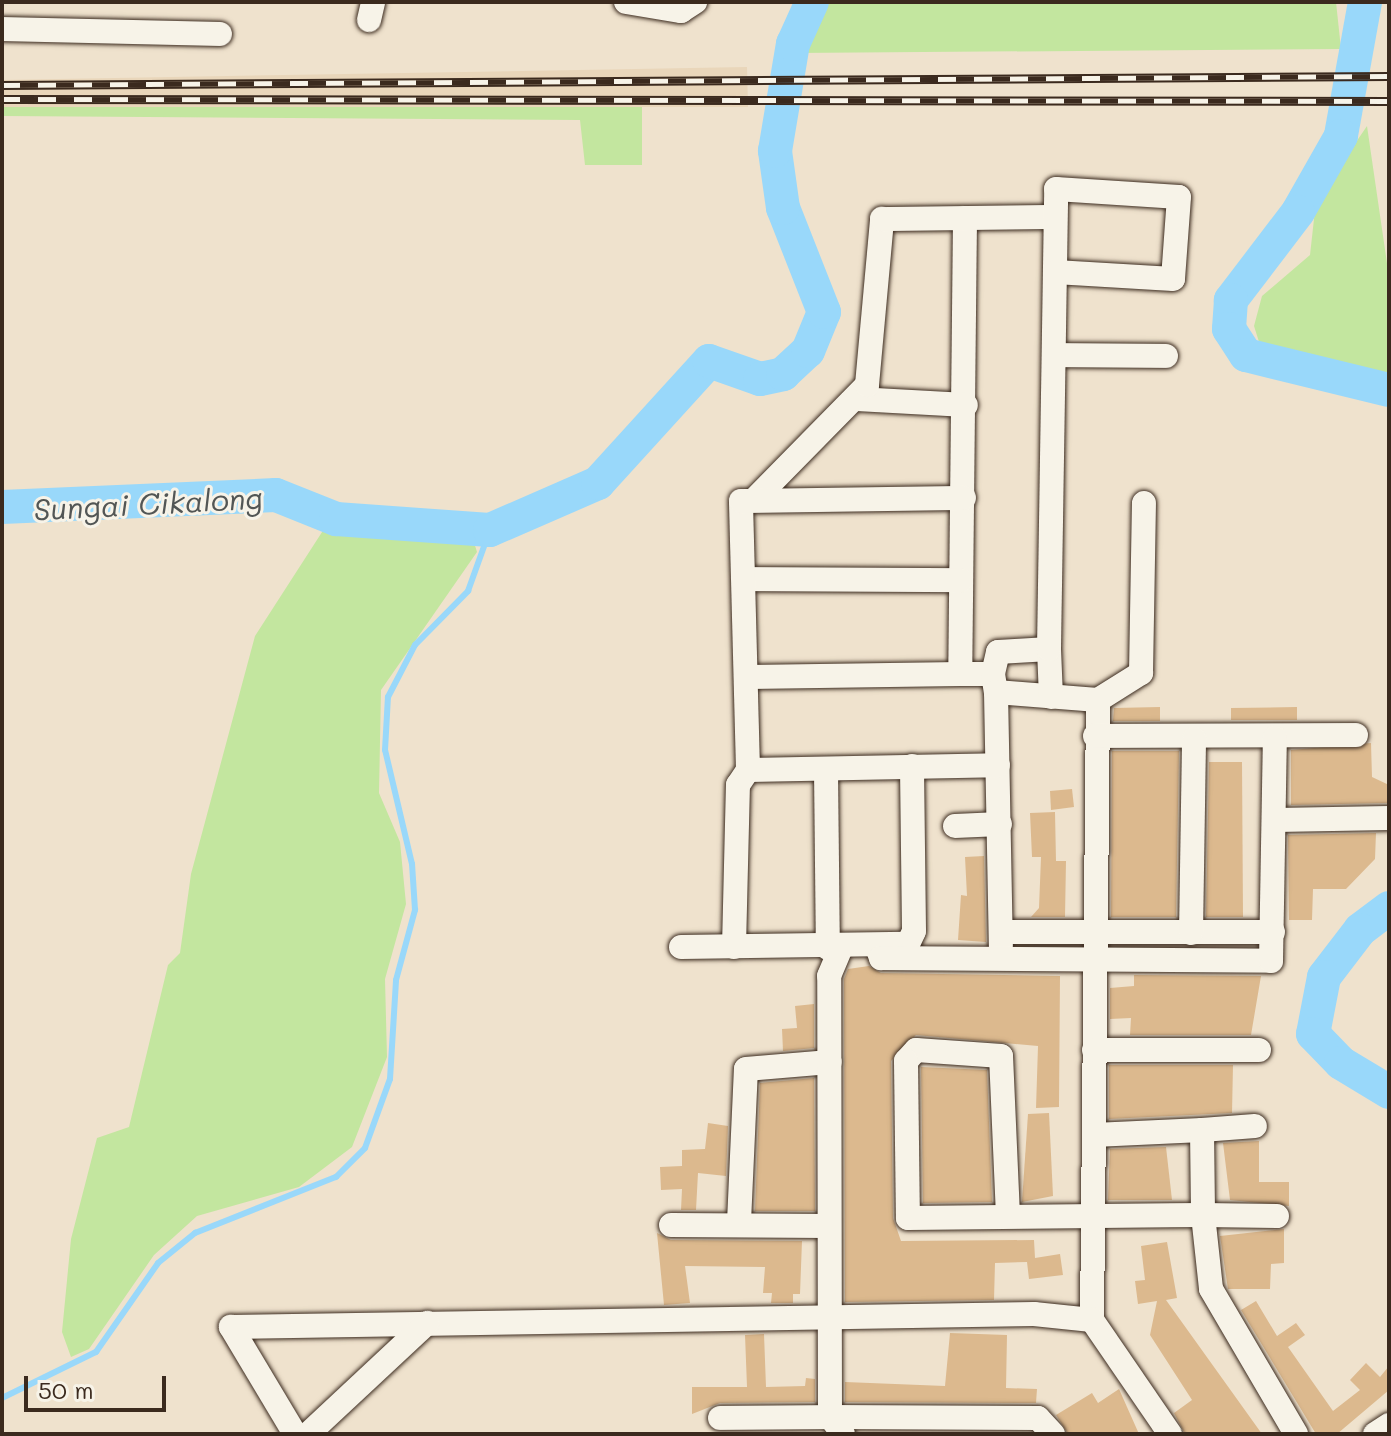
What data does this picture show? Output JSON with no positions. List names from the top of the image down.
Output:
{
  "water": ["Sungai Cikalong"],
  "scale_bar": "50 m"
}
